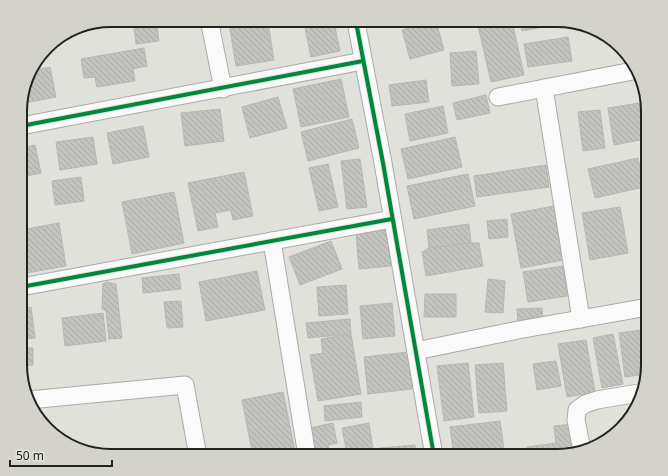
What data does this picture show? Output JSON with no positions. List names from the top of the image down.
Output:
{
  "scale_bar": "50 m"
}
